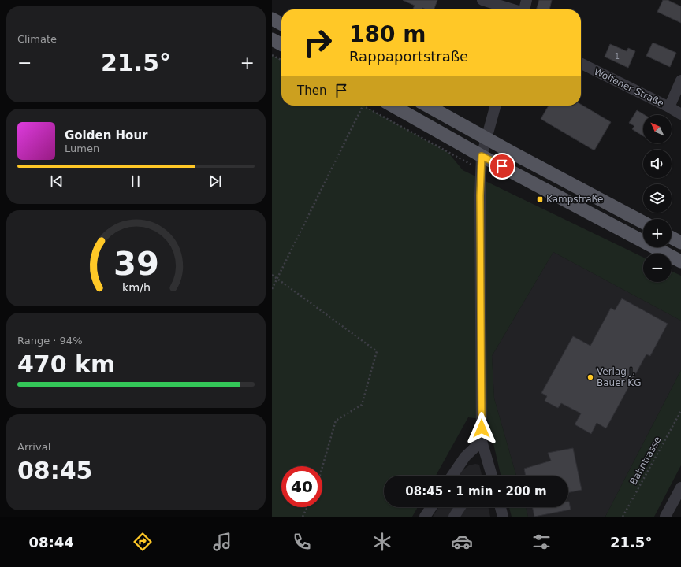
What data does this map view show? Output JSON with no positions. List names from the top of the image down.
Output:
{
  "streets": {
    "street": ["Wolfener Straße"],
    "path": ["Bahntrasse"]
  },
  "places": {
    "transit": ["Kampstraße"],
    "other": ["Verlag J. Bauer KG"]
  },
  "house_numbers": ["1"],
  "north": "top left",
  "page": {
    "tile": [
      "Climate",
      ["Range · 94%", "470 km"],
      ["Arrival", "08:45"]
    ],
    "turn": ["180 m", "Rappaportstraße"],
    "heat": ["−", "21.5°", "+"],
    "then": "Then",
    "map_buttons": ["+", "−"],
    "song": ["Golden Hour", "Lumen"],
    "limit": "40",
    "trip": "08:45 · 1 min · 200 m",
    "tabs": ["08:44", "21.5°"],
    "gauge": ["39", "km/h"]
  }
}
